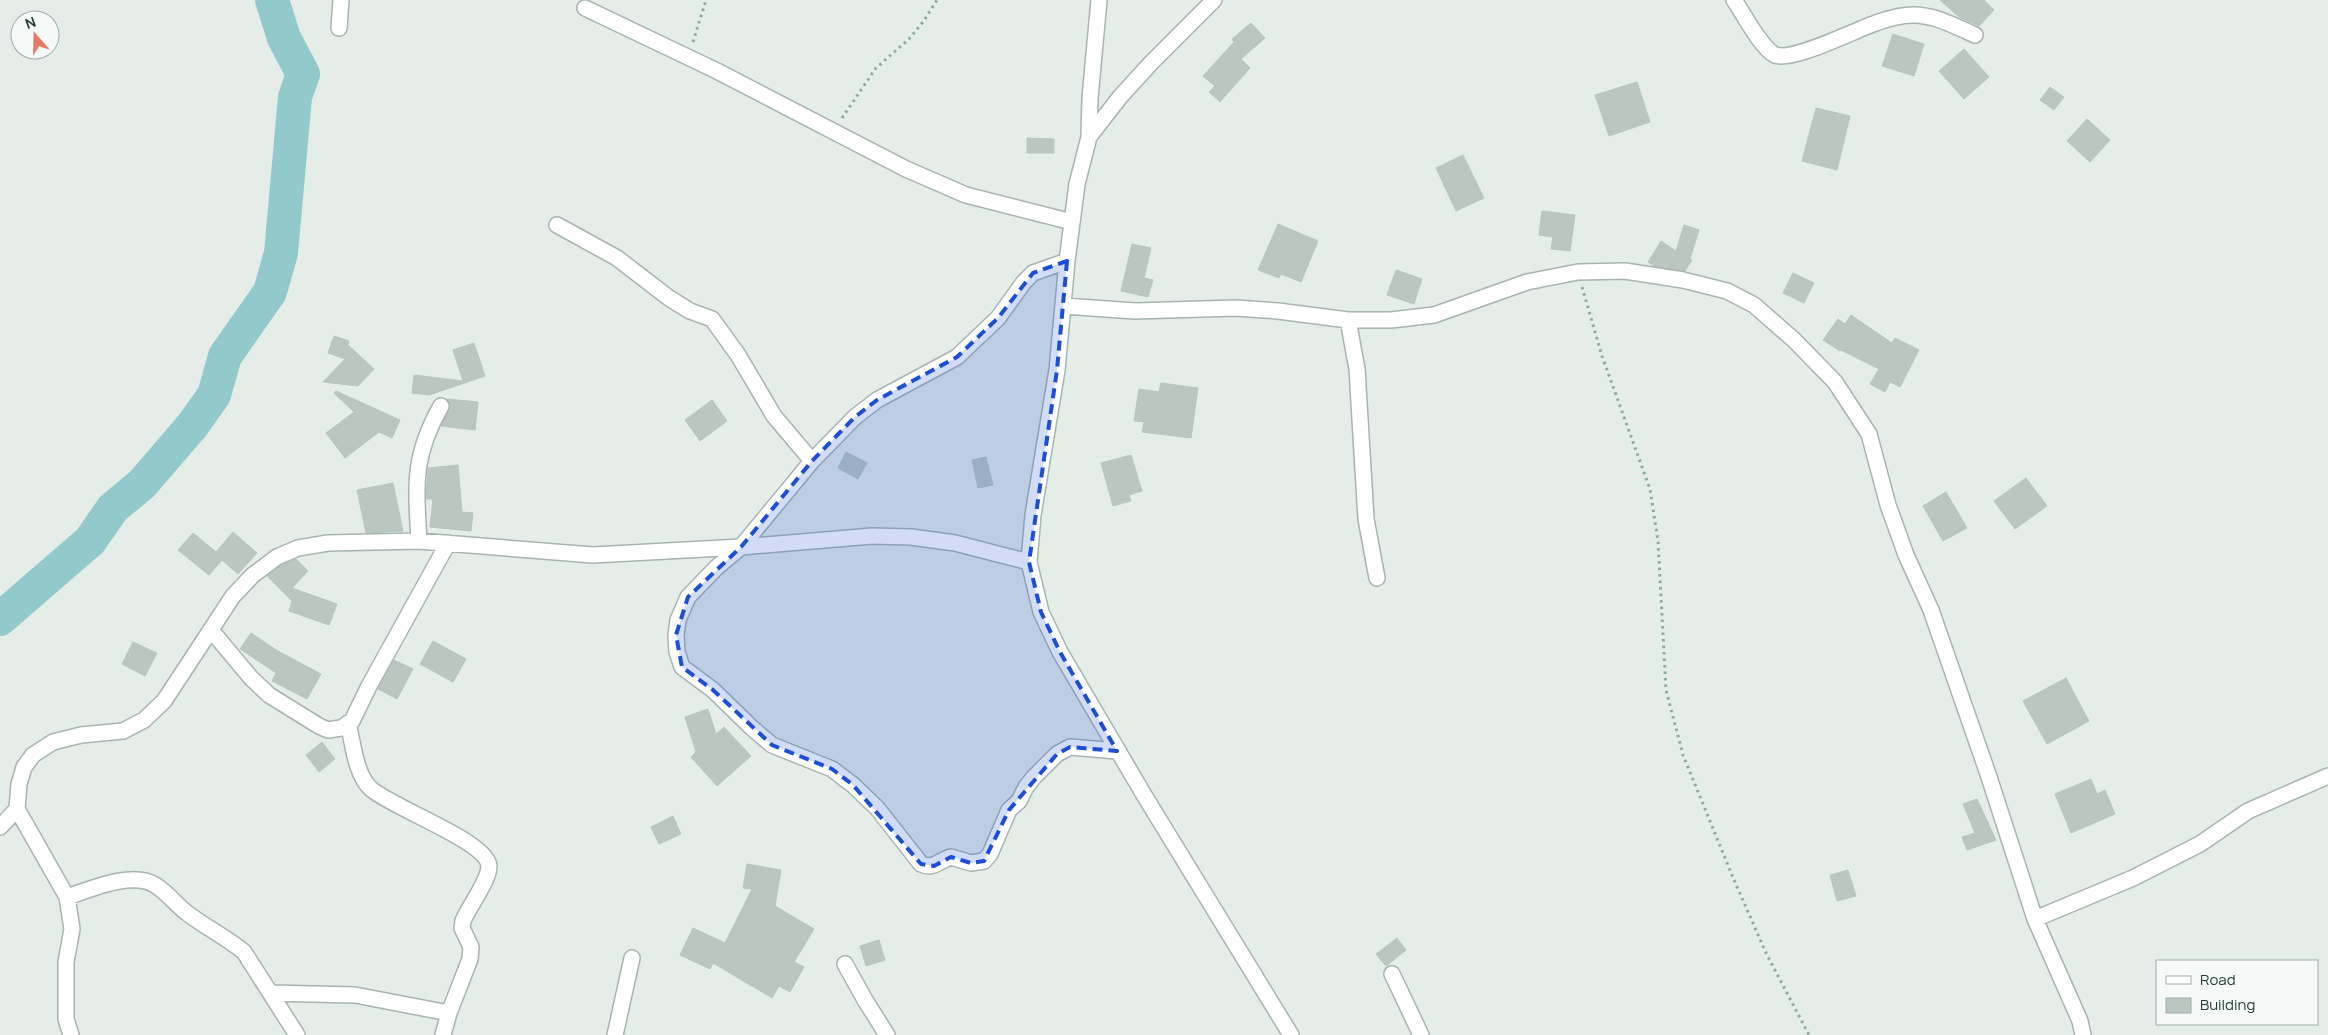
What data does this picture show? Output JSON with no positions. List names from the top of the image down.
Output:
{
  "legend": ["Road", "Building"],
  "north": "top"
}
